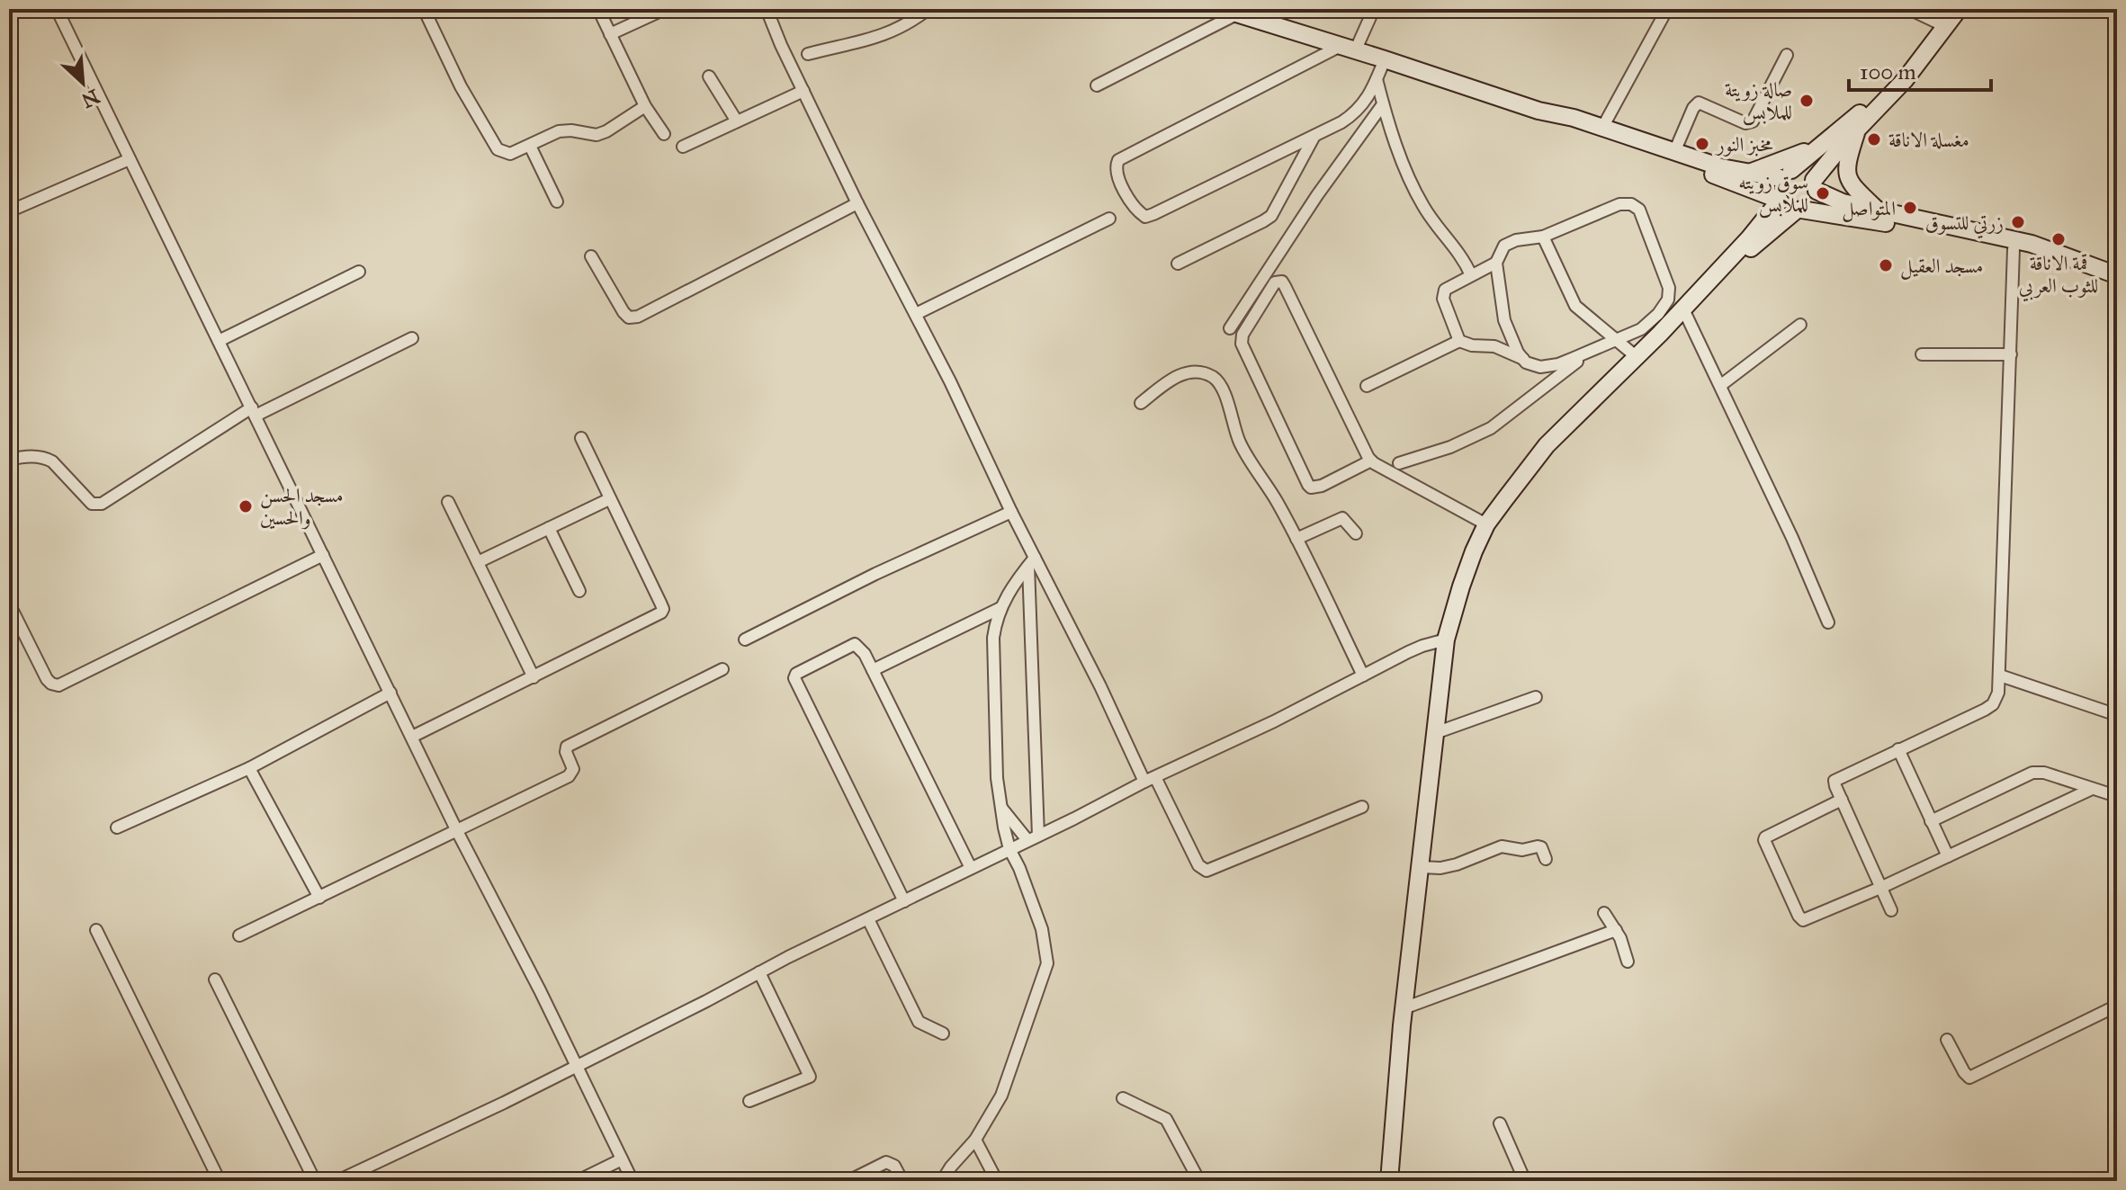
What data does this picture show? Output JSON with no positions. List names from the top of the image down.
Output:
{
  "places": [
    "صالة زويتة للملابس",
    "مغسلة الاناقة",
    "مخبز النور",
    "سوق زويته للملابس",
    "المتواصل",
    "زرتي للتسوق",
    "قمة الاناقة للثوب العربي",
    "مسجد العقيل",
    "مسجد الحسن والحسين"
  ],
  "scale_bar": "100 m",
  "north": "bottom right"
}
